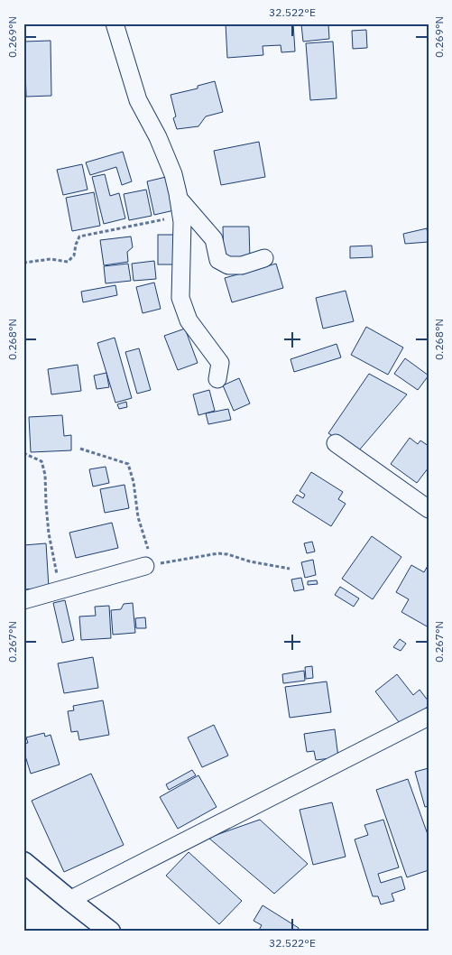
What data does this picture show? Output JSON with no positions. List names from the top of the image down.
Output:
{
  "coordinates": [
    "32.522°E",
    "0.269°N",
    "0.268°N",
    "0.267°N"
  ]
}
